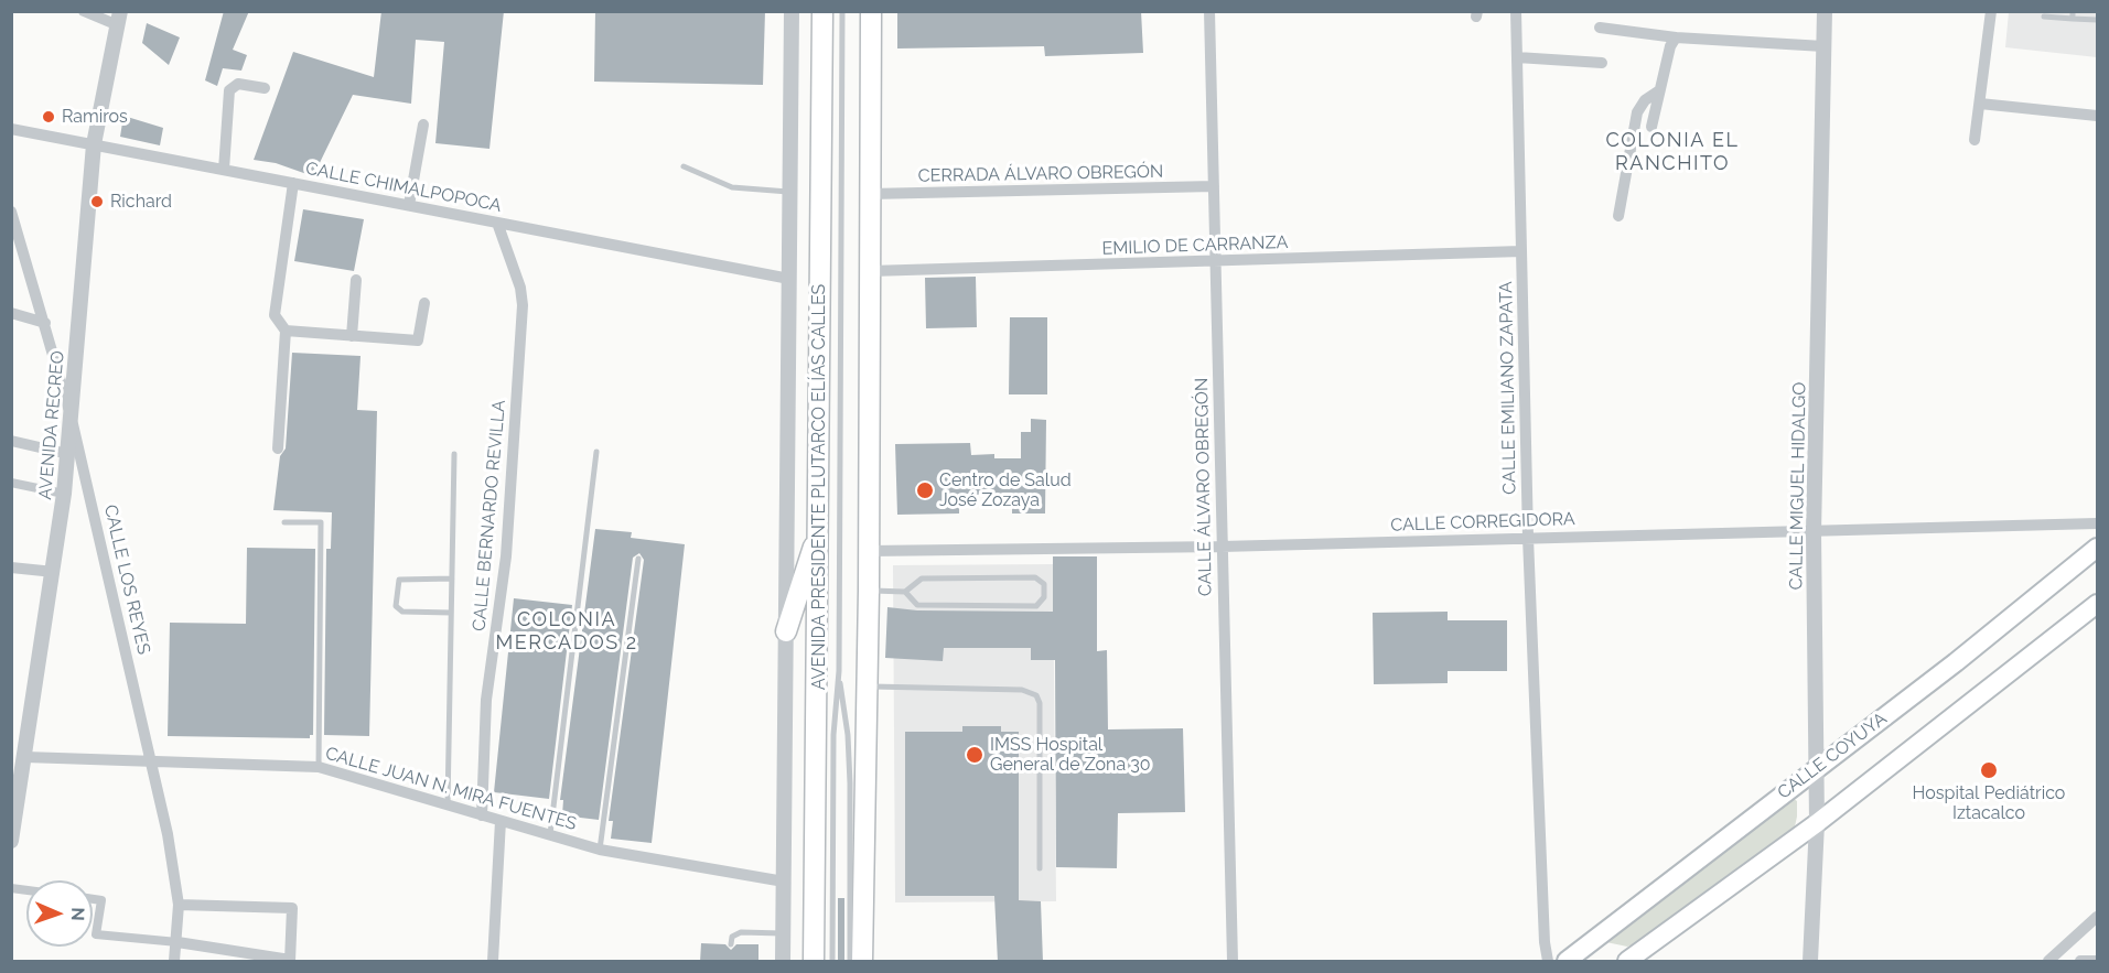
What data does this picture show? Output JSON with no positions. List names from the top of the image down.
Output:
{
  "streets": {
    "main road": ["AVENIDA PRESIDENTE PLUTARCO ELÍAS CALLES", "CALLE COYUYA"],
    "street": [
      "CERRADA ÁLVARO OBREGÓN",
      "CALLE CHIMALPOPOCA",
      "EMILIO DE CARRANZA",
      "CALLE EMILIANO ZAPATA",
      "AVENIDA RECREO",
      "CALLE MIGUEL HIDALGO",
      "CALLE ÁLVARO OBREGÓN",
      "CALLE BERNARDO REVILLA",
      "CALLE CORREGIDORA",
      "CALLE LOS REYES",
      "CALLE JUAN N. MIRA FUENTES"
    ]
  },
  "crossings": [
    ["CERRADA ÁLVARO OBREGÓN", "CALLE ÁLVARO OBREGÓN"],
    ["CALLE CHIMALPOPOCA", "AVENIDA RECREO"],
    ["CALLE CHIMALPOPOCA", "AVENIDA PRESIDENTE PLUTARCO ELÍAS CALLES"],
    ["CALLE CHIMALPOPOCA", "CALLE BERNARDO REVILLA"],
    ["EMILIO DE CARRANZA", "CALLE EMILIANO ZAPATA"],
    ["EMILIO DE CARRANZA", "CALLE ÁLVARO OBREGÓN"],
    ["CALLE EMILIANO ZAPATA", "CALLE CORREGIDORA"],
    ["AVENIDA RECREO", "CALLE LOS REYES"],
    ["AVENIDA RECREO", "CALLE JUAN N. MIRA FUENTES"],
    ["CALLE MIGUEL HIDALGO", "CALLE CORREGIDORA"],
    ["CALLE MIGUEL HIDALGO", "CALLE COYUYA"],
    ["AVENIDA PRESIDENTE PLUTARCO ELÍAS CALLES", "CALLE JUAN N. MIRA FUENTES"],
    ["CALLE ÁLVARO OBREGÓN", "CALLE CORREGIDORA"],
    ["CALLE BERNARDO REVILLA", "CALLE JUAN N. MIRA FUENTES"],
    ["CALLE LOS REYES", "CALLE JUAN N. MIRA FUENTES"]
  ],
  "districts": ["COLONIA EL RANCHITO", "COLONIA MERCADOS 2"],
  "places": [
    "Ramiros",
    "Richard",
    "Centro de Salud José Zozaya",
    "IMSS Hospital General de Zona 30",
    "Hospital Pediátrico Iztacalco"
  ],
  "north": "right"
}
